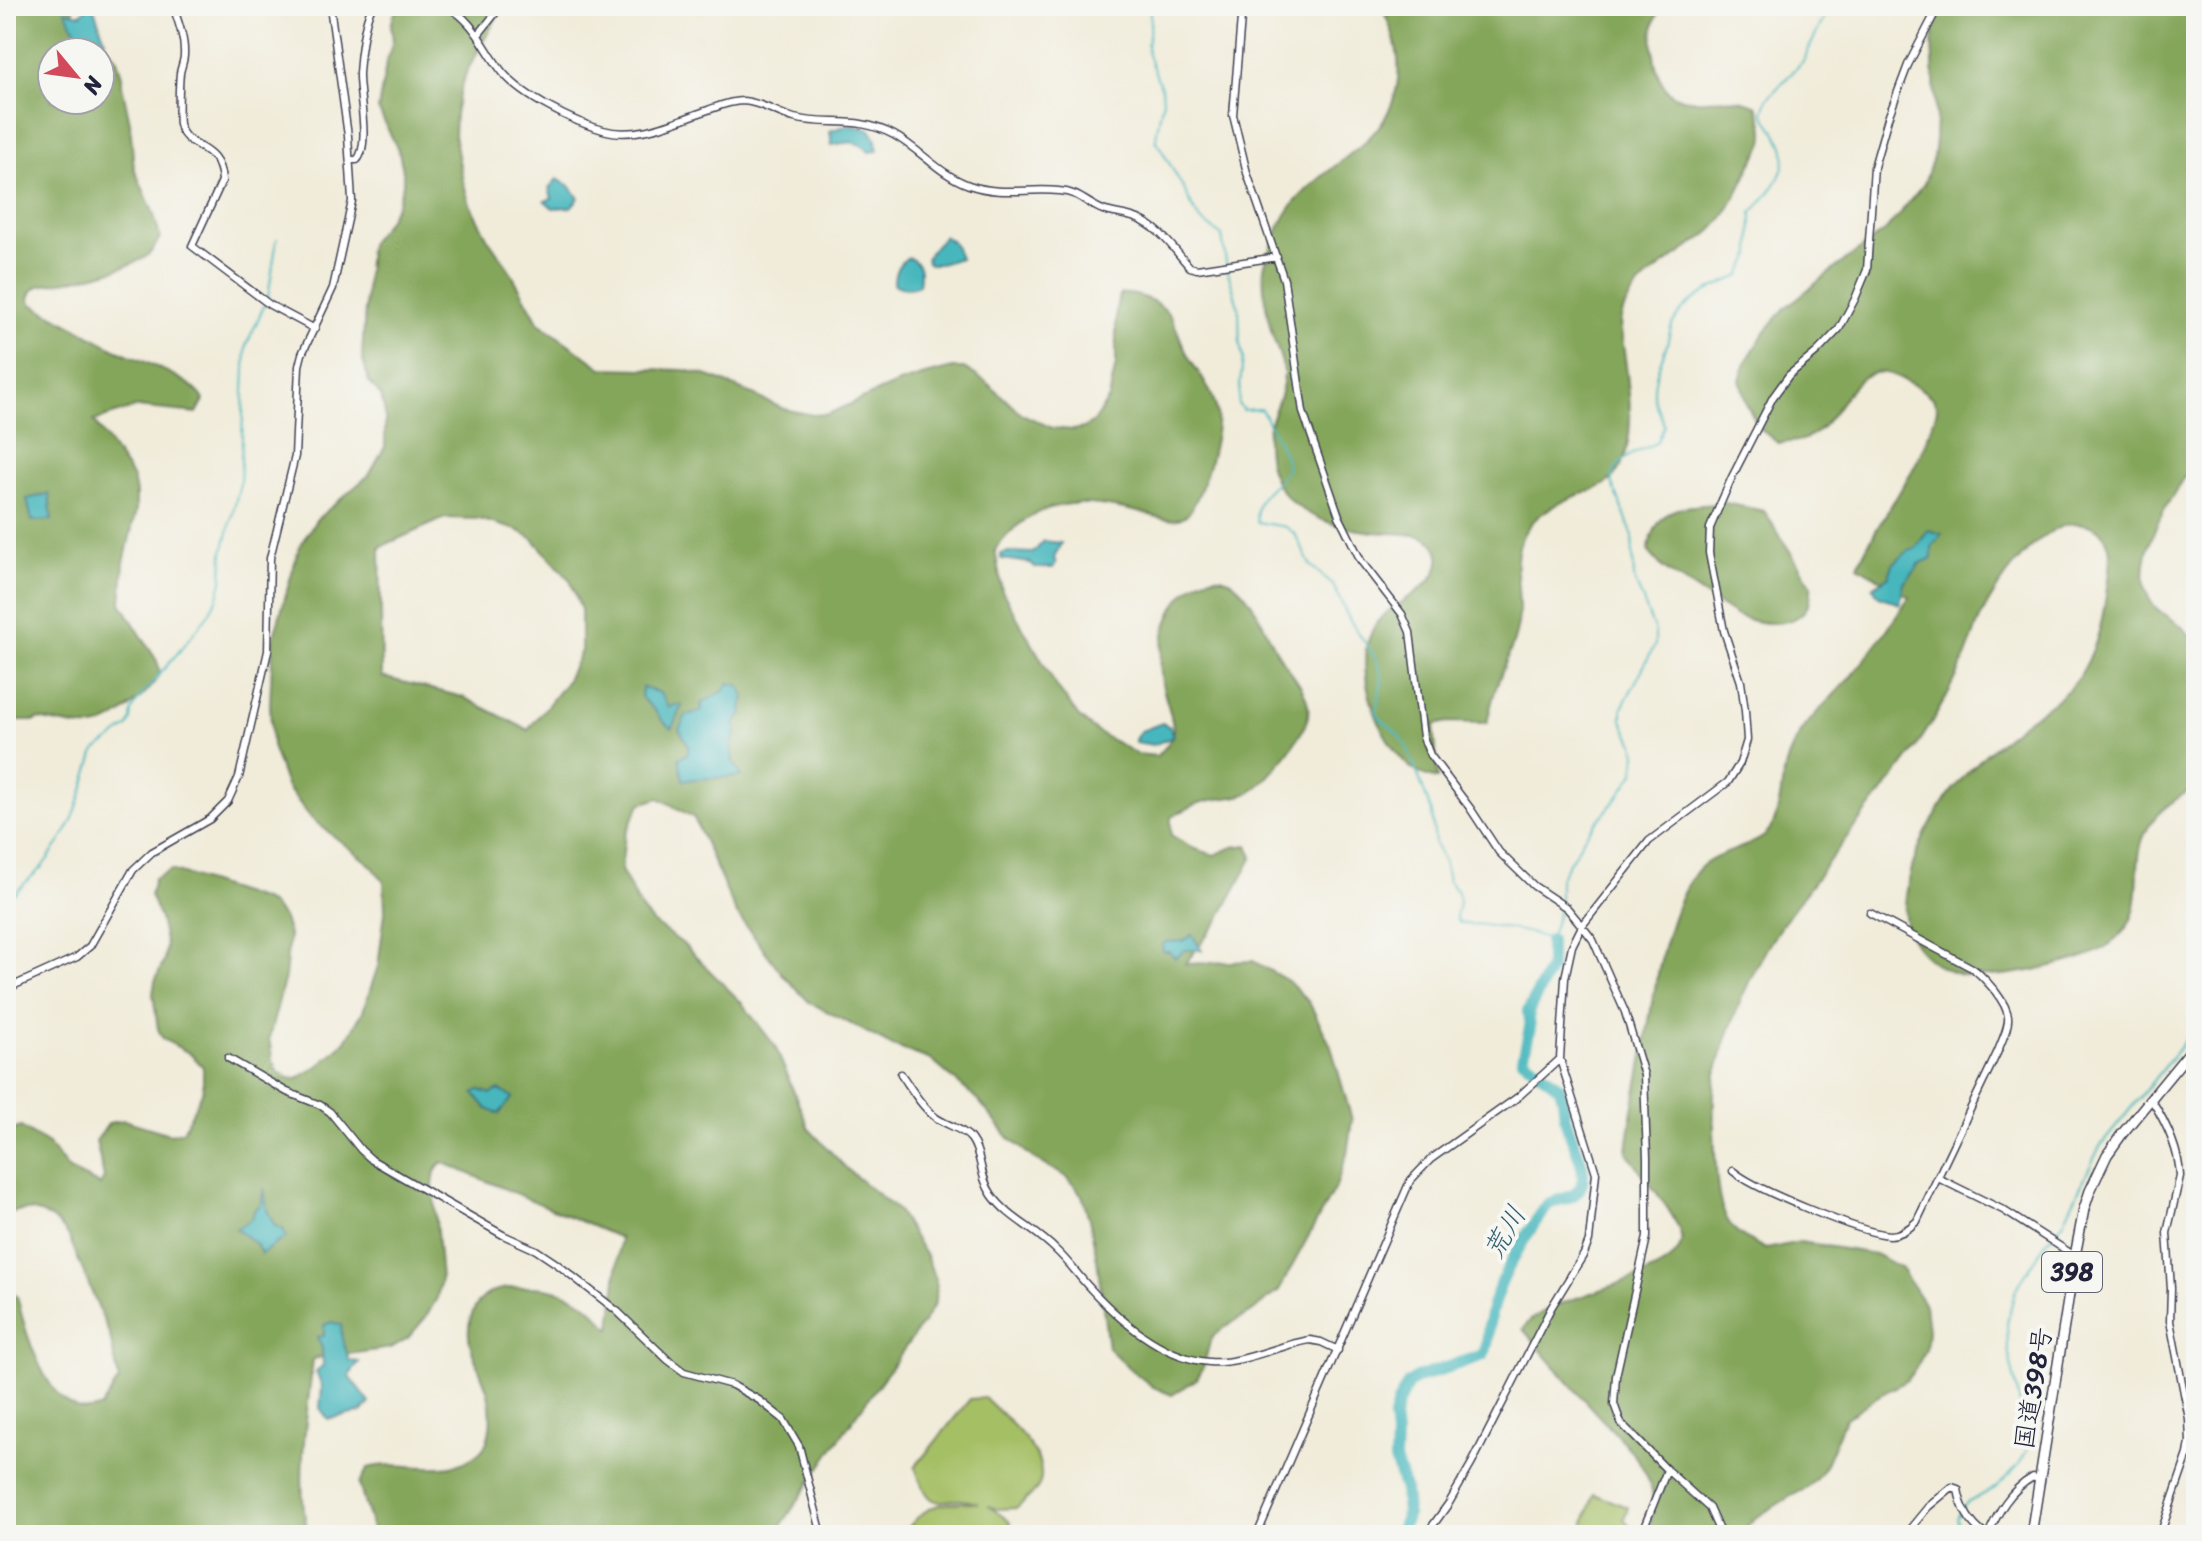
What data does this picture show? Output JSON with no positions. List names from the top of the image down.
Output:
{
  "streets": {
    "highway": ["398", "国道398号"]
  },
  "water": ["荒川"],
  "north": "bottom right"
}
